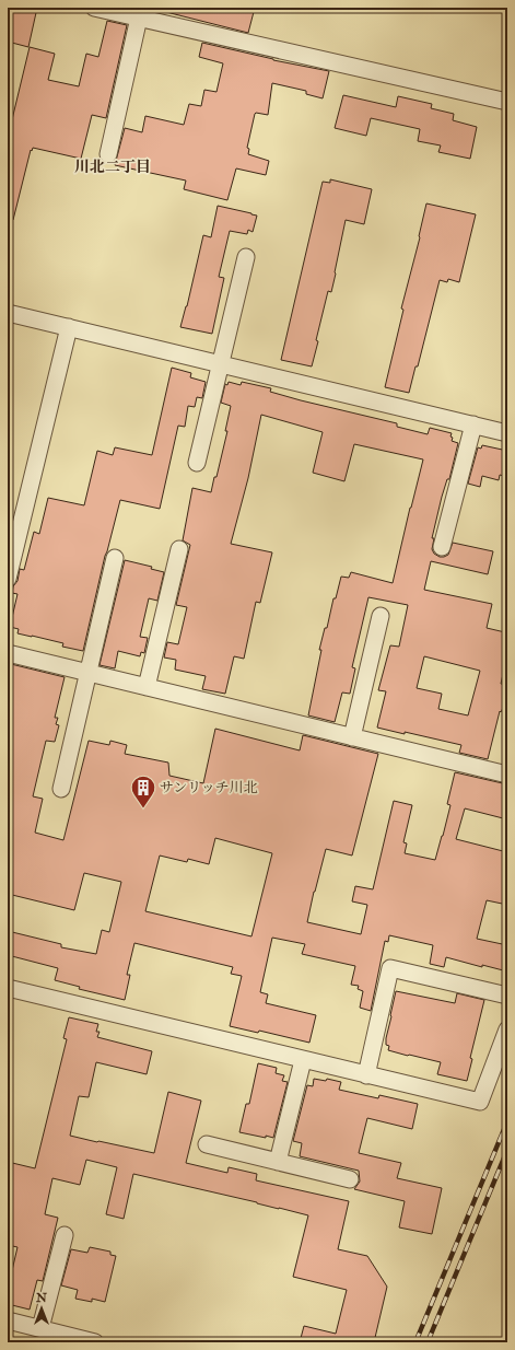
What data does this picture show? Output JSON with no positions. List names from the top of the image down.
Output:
{
  "districts": ["川北二丁目"],
  "places": {
    "building": ["サンリッチ川北"]
  },
  "north": "top"
}
